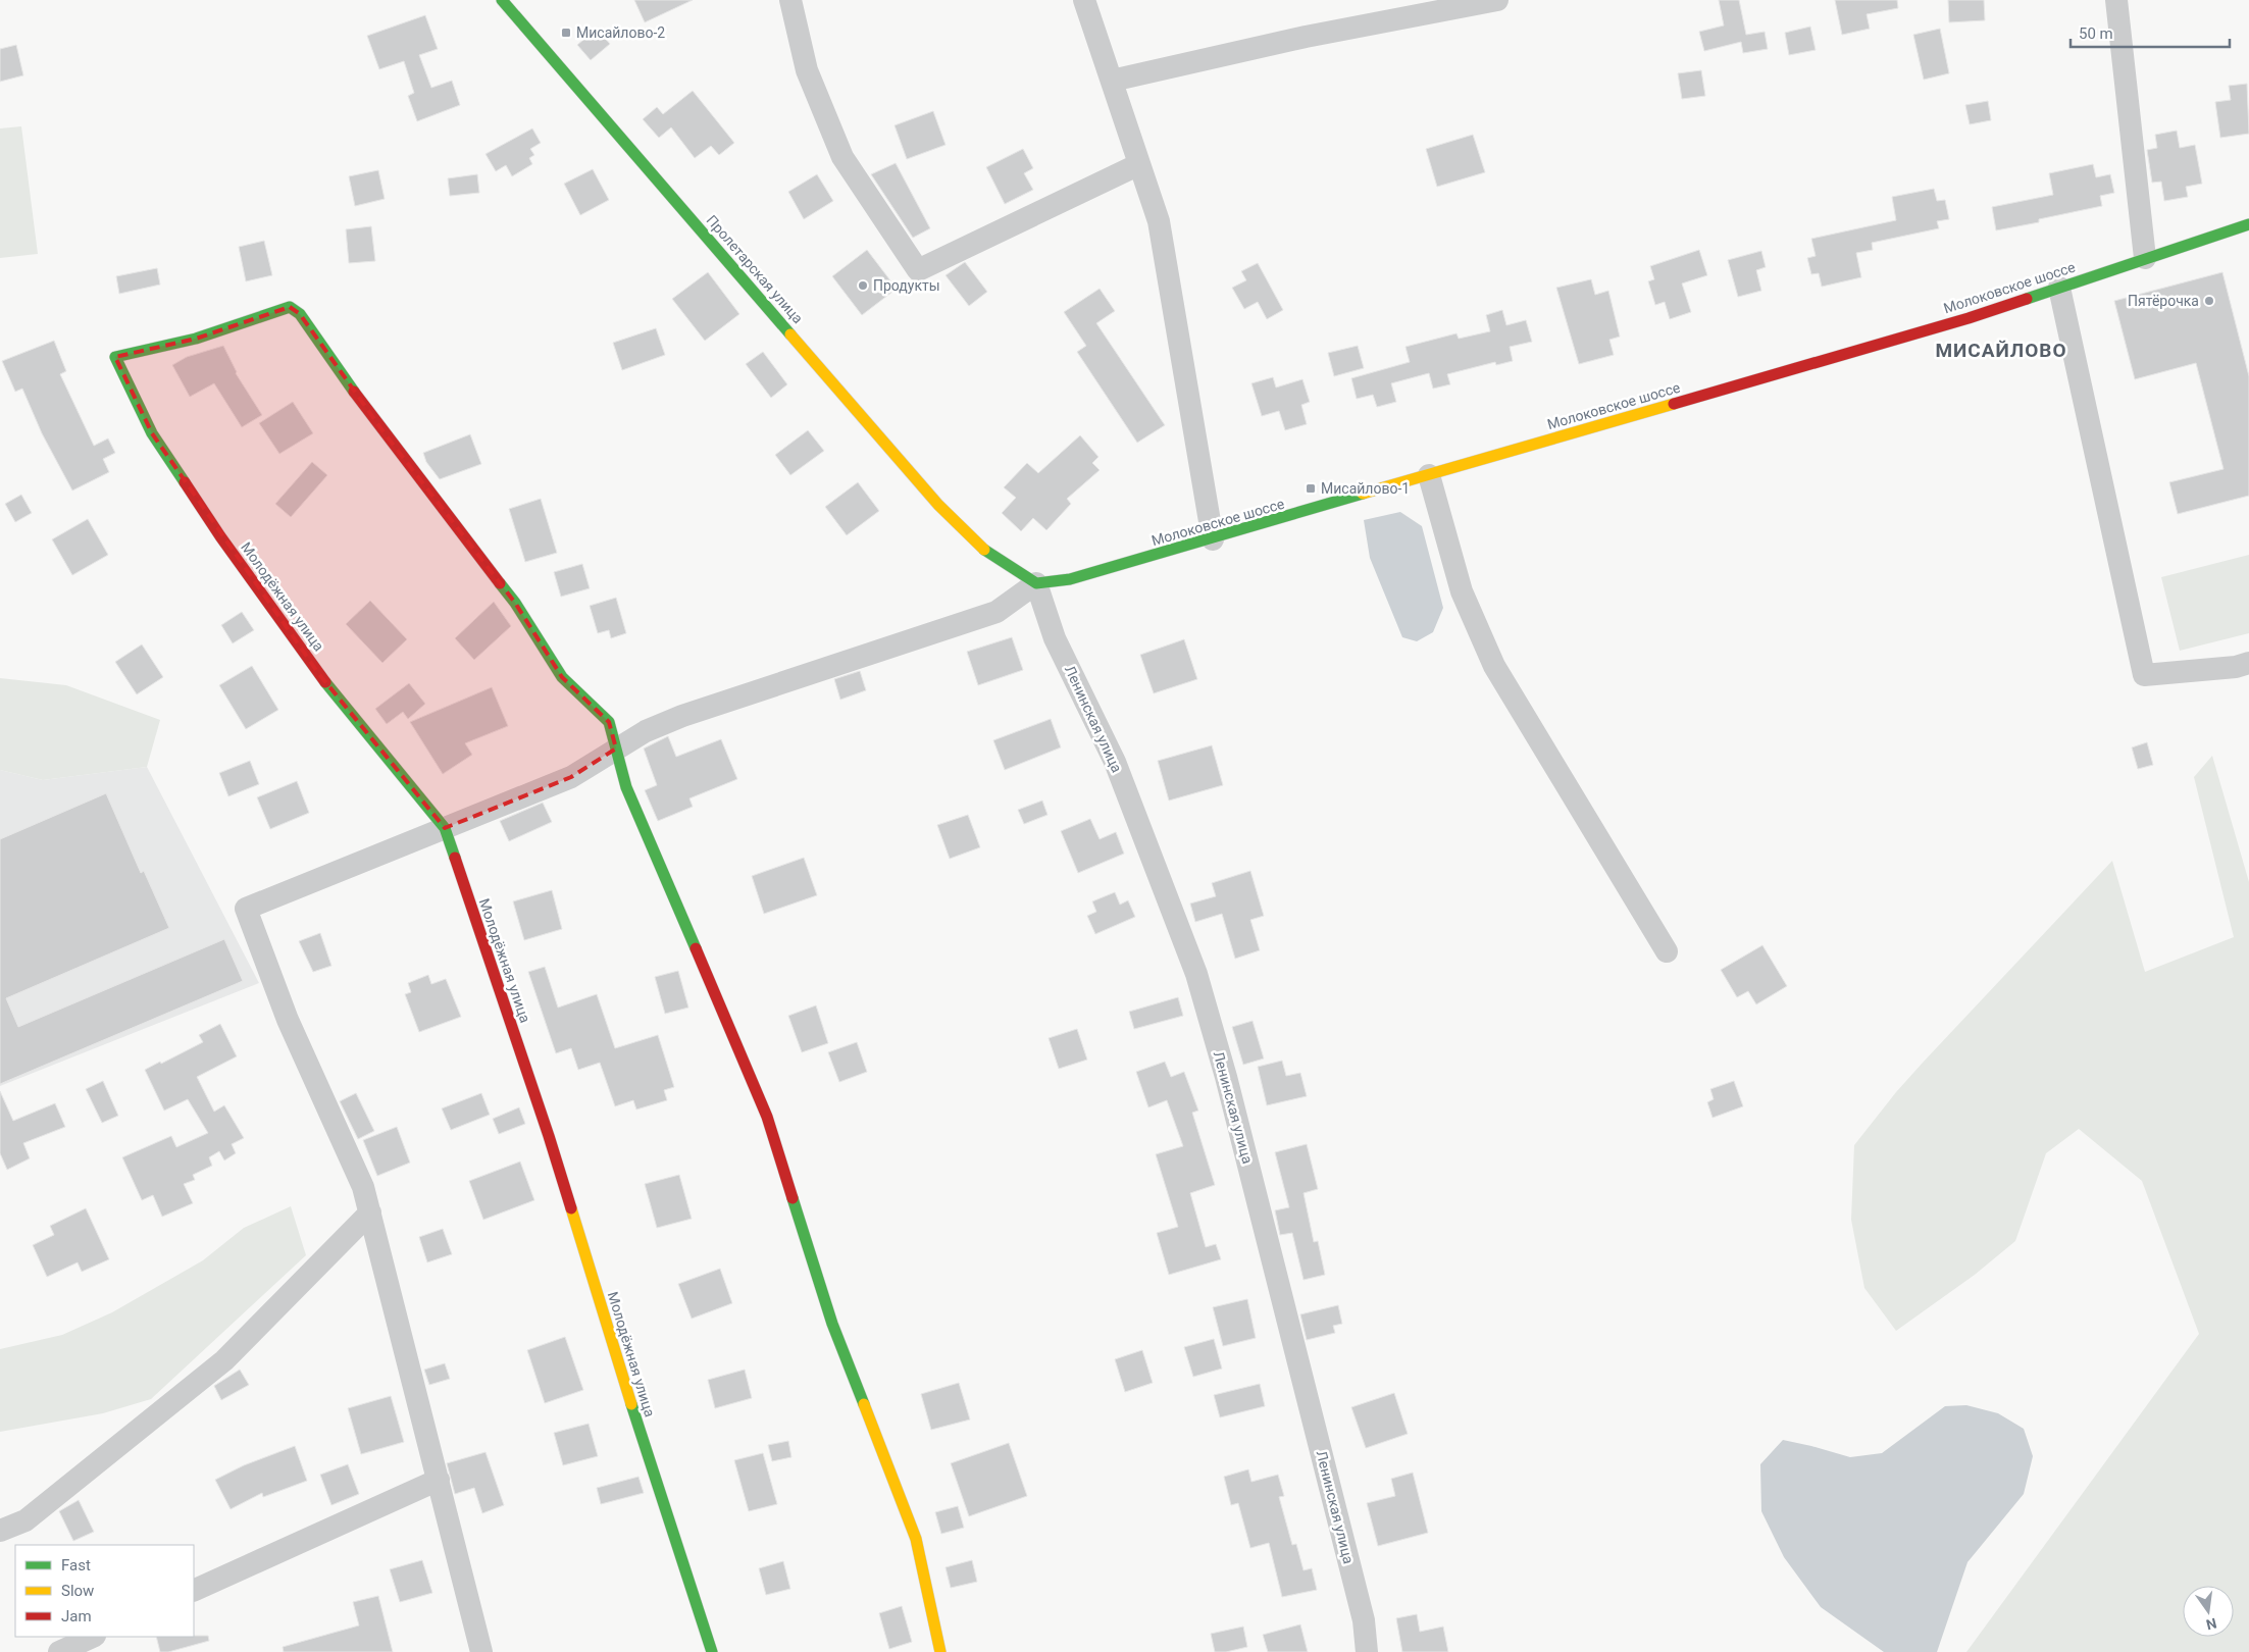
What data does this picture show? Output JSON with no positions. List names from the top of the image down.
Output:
{
  "streets": {
    "street": [
      "Пролетарская улица",
      "Молоковское шоссе",
      "Молодёжная улица",
      "Ленинская улица"
    ]
  },
  "crossings": [
    ["Пролетарская улица", "Молоковское шоссе"],
    ["Пролетарская улица", "Ленинская улица"],
    ["Молоковское шоссе", "Ленинская улица"]
  ],
  "districts": ["МИСАЙЛОВО"],
  "places": {
    "transit": ["Мисайлово-2", "Мисайлово-1"],
    "other": ["Продукты", "Пятёрочка"]
  },
  "legend": ["Fast", "Slow", "Jam"],
  "scale_bar": "50 m",
  "north": "bottom"
}
